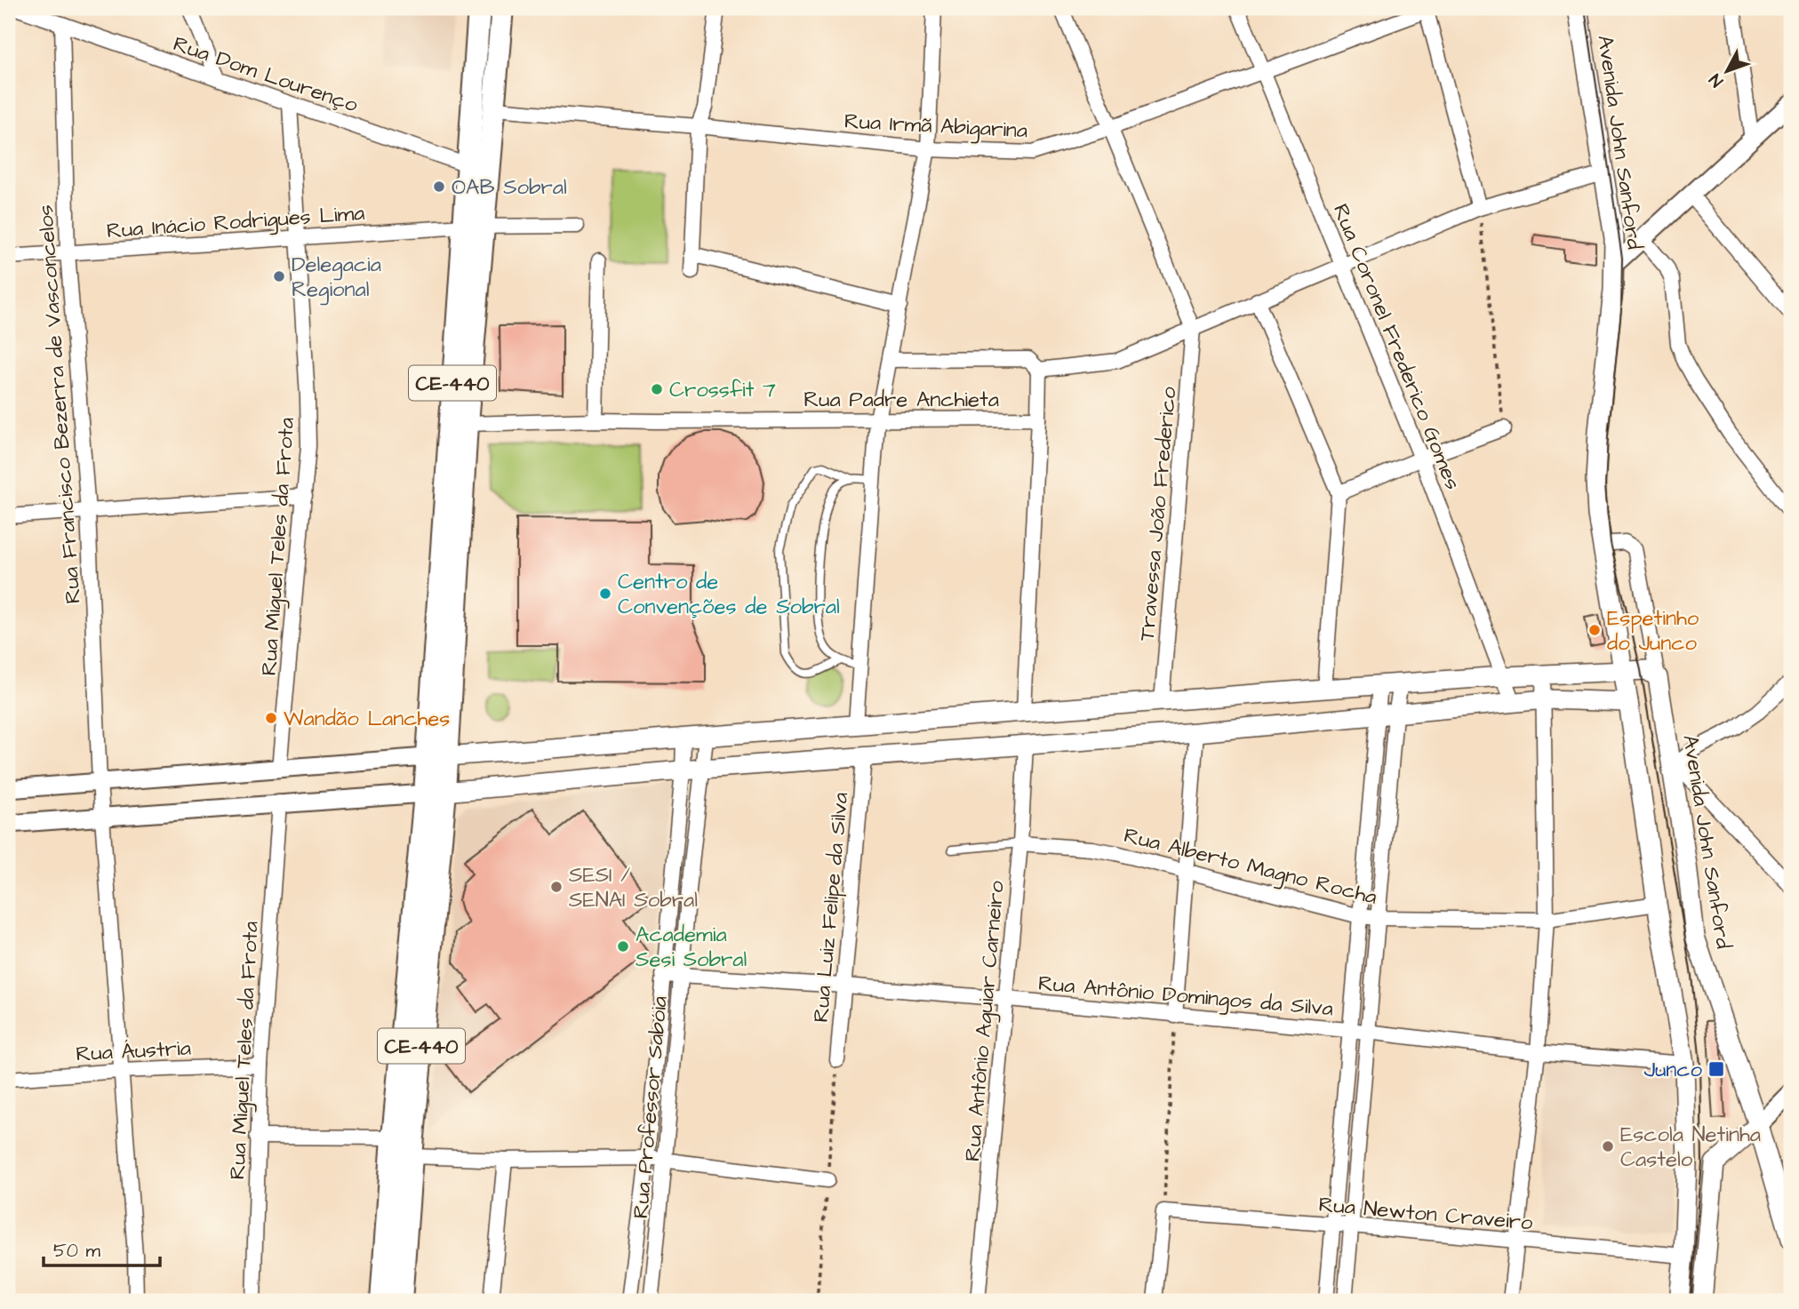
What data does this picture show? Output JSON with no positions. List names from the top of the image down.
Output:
{
  "streets": {
    "main road": ["Avenida John Sanford", "CE-440"],
    "street": [
      "Rua Dom Lourenço",
      "Rua Irmã Abigarina",
      "Rua Inácio Rodrigues Lima",
      "Rua Coronel Frederico Gomes",
      "Rua Padre Anchieta",
      "Rua Francisco Bezerra de Vasconcelos",
      "Travessa João Frederico",
      "Rua Miguel Teles da Frota",
      "Rua Alberto Magno Rocha",
      "Rua Luiz Felipe da Silva",
      "Rua Antônio Domingos da Silva",
      "Rua Antônio Aguiar Carneiro",
      "Rua Áustria",
      "Rua Professor Sabóia",
      "Rua Newton Craveiro"
    ]
  },
  "crossings": [
    ["Rua Dom Lourenço", "CE-440"],
    ["Rua Dom Lourenço", "Rua Francisco Bezerra de Vasconcelos"],
    ["Rua Dom Lourenço", "Rua Miguel Teles da Frota"],
    ["Rua Irmã Abigarina", "Rua Coronel Frederico Gomes"],
    ["Rua Irmã Abigarina", "CE-440"],
    ["Avenida John Sanford", "Rua Alberto Magno Rocha"],
    ["Avenida John Sanford", "Rua Antônio Domingos da Silva"],
    ["Avenida John Sanford", "Rua Newton Craveiro"],
    ["Rua Inácio Rodrigues Lima", "CE-440"],
    ["Rua Inácio Rodrigues Lima", "Rua Francisco Bezerra de Vasconcelos"],
    ["Rua Inácio Rodrigues Lima", "Rua Miguel Teles da Frota"],
    ["CE-440", "Rua Padre Anchieta"],
    ["Rua Miguel Teles da Frota", "Rua Áustria"],
    ["Rua Alberto Magno Rocha", "Rua Antônio Aguiar Carneiro"],
    ["Rua Luiz Felipe da Silva", "Rua Antônio Domingos da Silva"],
    ["Rua Antônio Domingos da Silva", "Rua Antônio Aguiar Carneiro"],
    ["Rua Antônio Domingos da Silva", "Rua Professor Sabóia"]
  ],
  "places": {
    "other": [
      "OAB Sobral",
      "Delegacia Regional",
      "Crossfit 7",
      "Centro de Convenções de Sobral",
      "Espetinho do Junco",
      "Wandão Lanches",
      "SESI / SENAI Sobral",
      "Academia Sesi Sobral",
      "Escola Netinha Castelo"
    ],
    "transit": ["Junco"]
  },
  "scale_bar": "50 m",
  "north": "bottom left"
}
